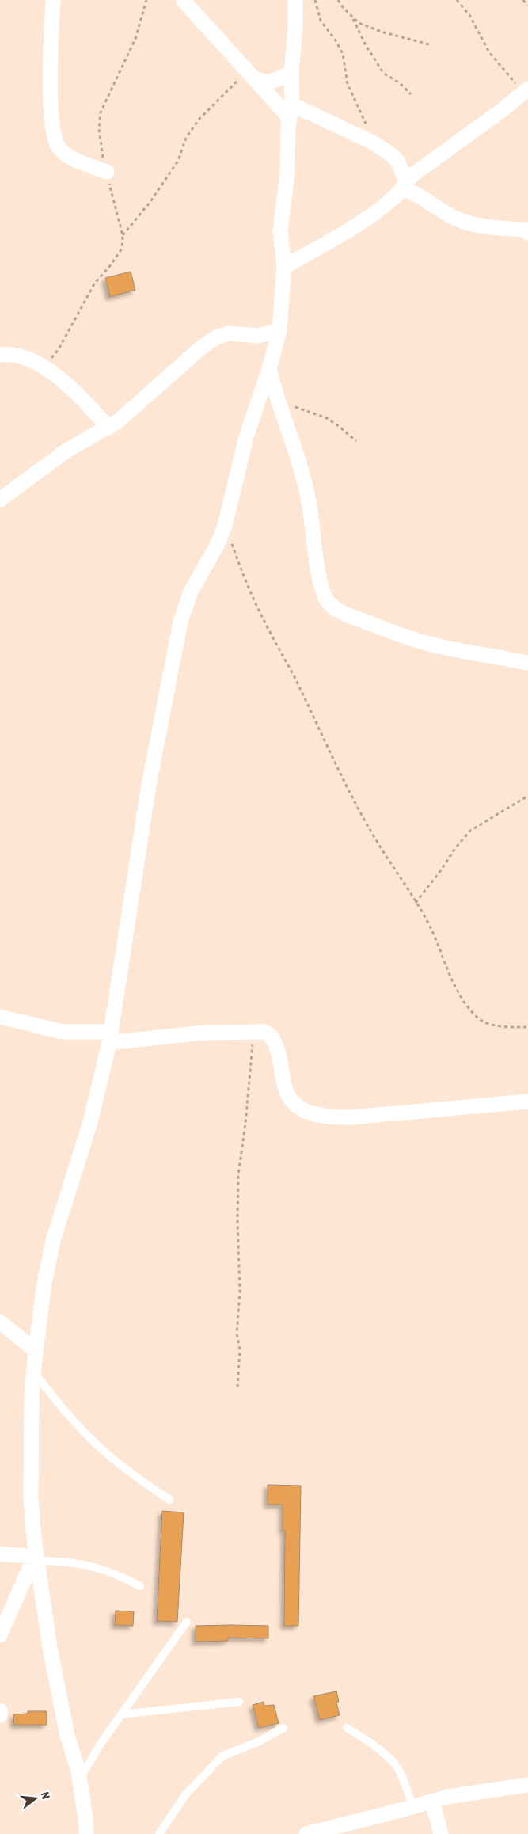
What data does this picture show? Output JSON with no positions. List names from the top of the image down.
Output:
{
  "north": "right"
}
